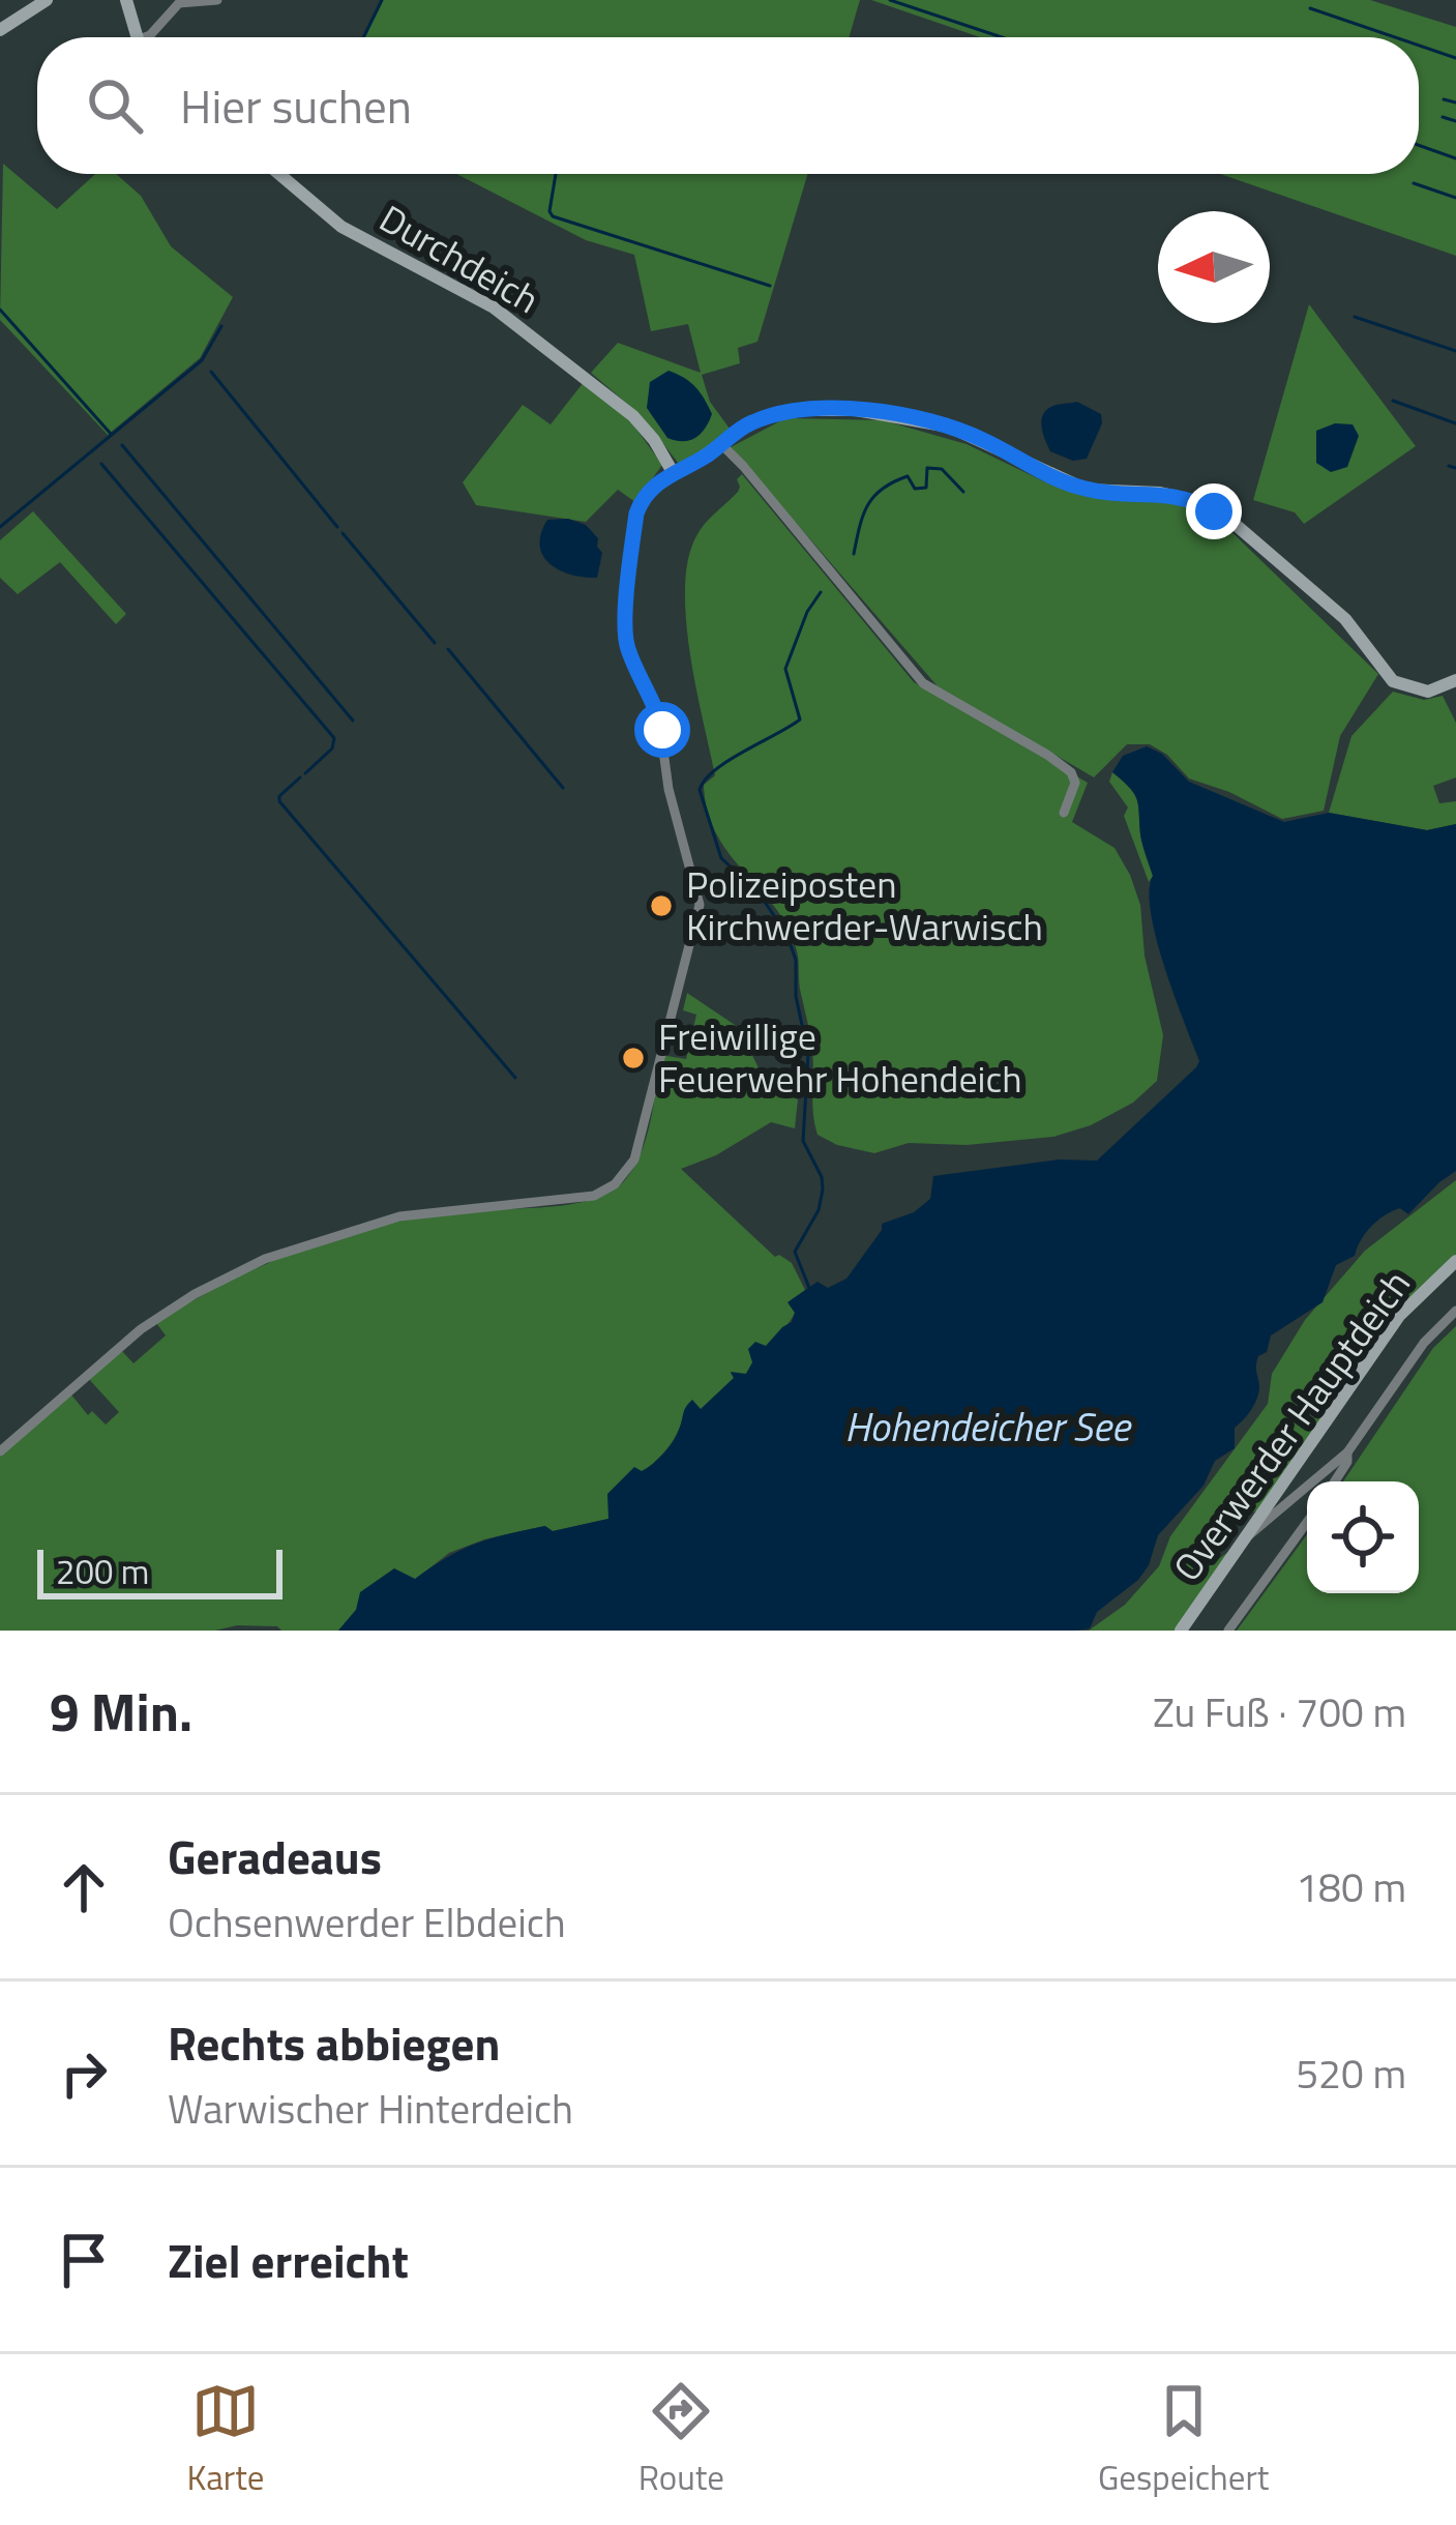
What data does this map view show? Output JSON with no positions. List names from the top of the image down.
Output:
{
  "streets": {
    "street": ["Durchdeich", "Overwerder Hauptdeich"]
  },
  "water": ["Hohendeicher See"],
  "places": ["Polizeiposten Kirchwerder-Warwisch", "Freiwillige Feuerwehr Hohendeich"],
  "scale_bar": "200 m",
  "north": "left",
  "page": {
    "search": "Hier suchen",
    "scale": "200 m",
    "heading": ["9 Min.", "Zu Fuß · 700 m"],
    "list": [
      ["Geradeaus", "Ochsenwerder Elbdeich", "180 m"],
      ["Rechts abbiegen", "Warwischer Hinterdeich", "520 m"],
      "Ziel erreicht"
    ],
    "nav": ["Karte", "Route", "Gespeichert"]
  }
}
